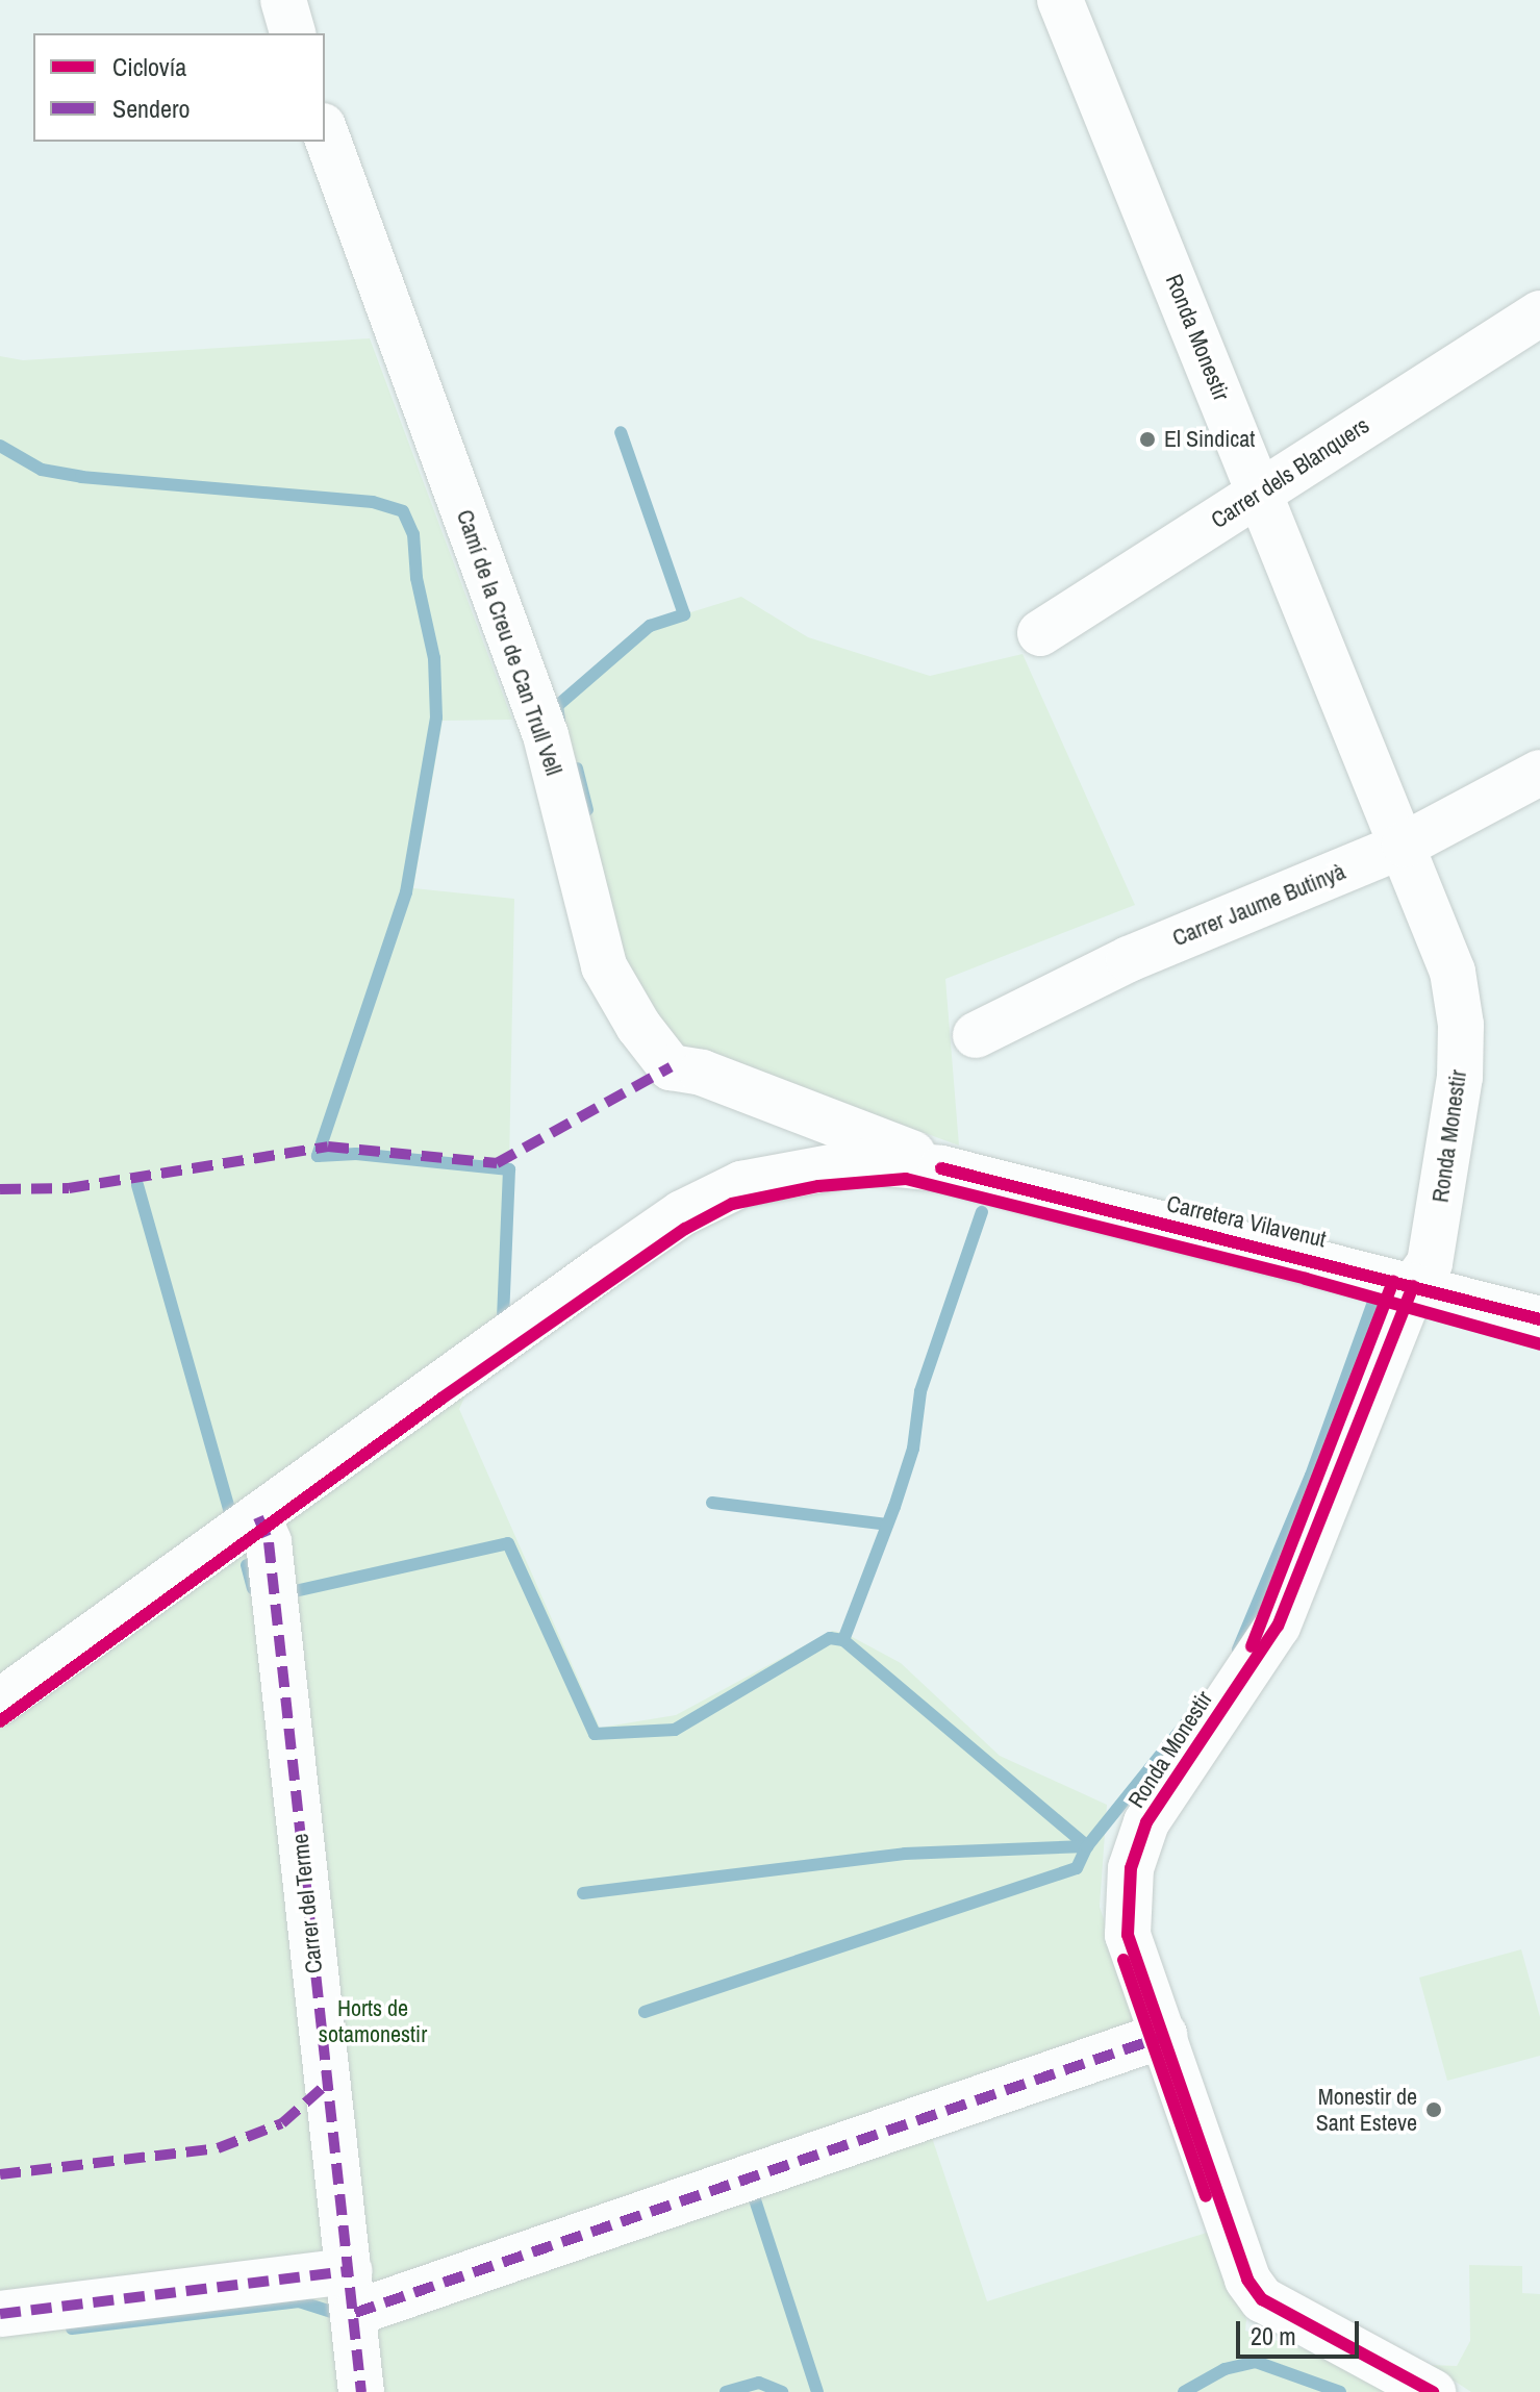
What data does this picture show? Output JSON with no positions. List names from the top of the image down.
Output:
{
  "streets": {
    "street": [
      "Ronda Monestir",
      "Carrer dels Blanquers",
      "Camí de la Creu de Can Trull Vell",
      "Carrer Jaume Butinyà",
      "Carretera Vilavenut",
      "Carrer del Terme"
    ]
  },
  "crossings": [
    ["Ronda Monestir", "Carrer dels Blanquers"],
    ["Ronda Monestir", "Carrer Jaume Butinyà"],
    ["Ronda Monestir", "Carretera Vilavenut"],
    ["Camí de la Creu de Can Trull Vell", "Carretera Vilavenut"],
    ["Carretera Vilavenut", "Carrer del Terme"]
  ],
  "parks": ["Horts de sotamonestir"],
  "places": ["El Sindicat", "Monestir de Sant Esteve"],
  "legend": ["Ciclovía", "Sendero"],
  "scale_bar": "20 m"
}
